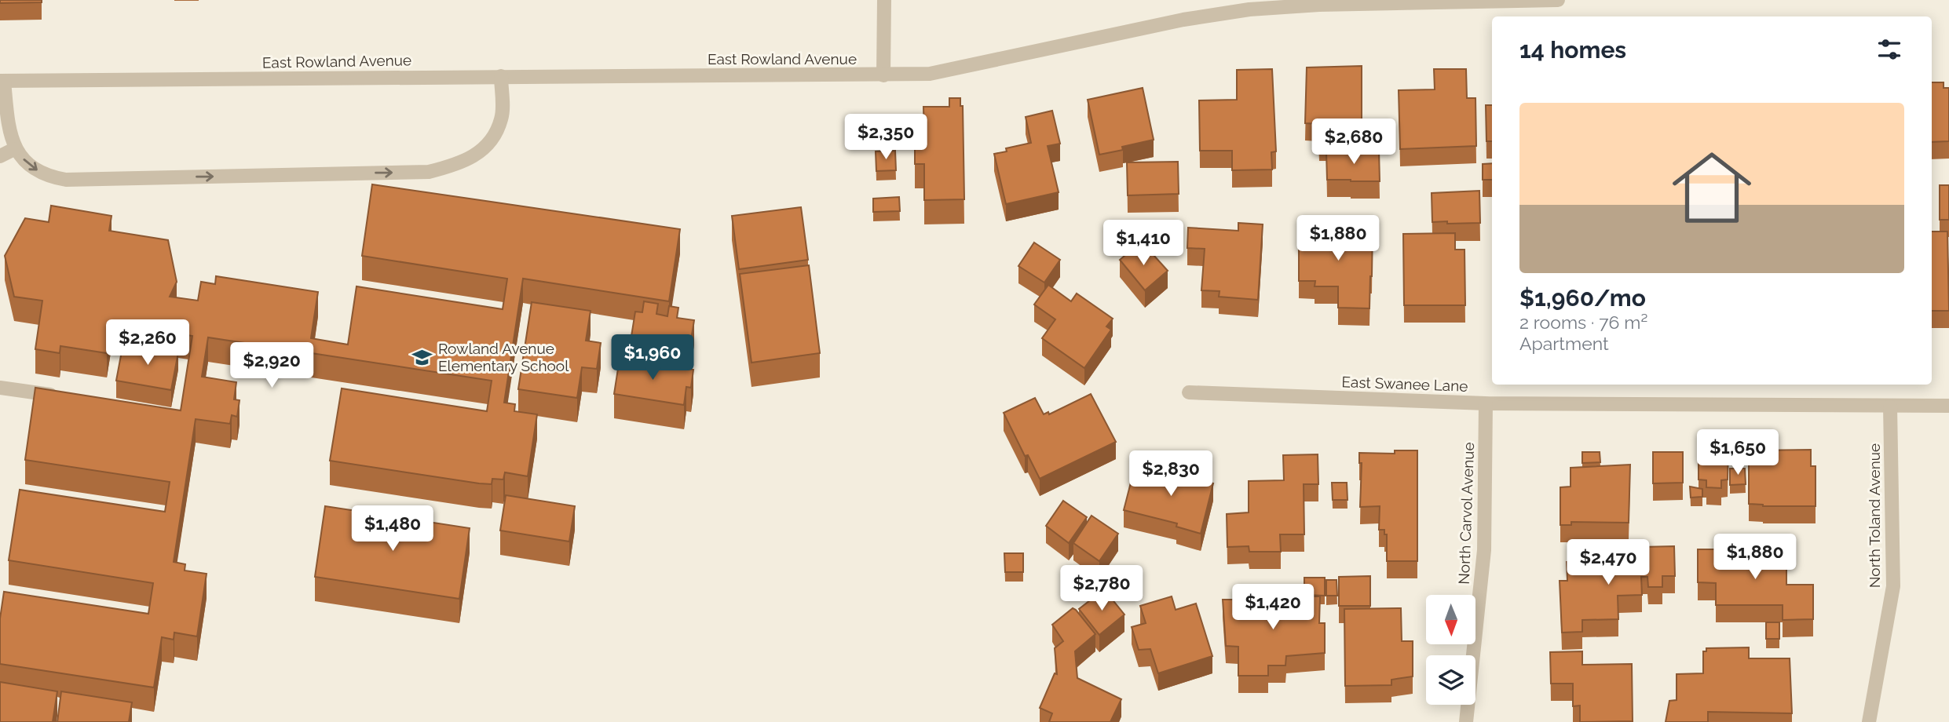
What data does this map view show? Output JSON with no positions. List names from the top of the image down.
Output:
{
  "streets": {
    "street": [
      "East Rowland Avenue",
      "East Swanee Lane",
      "North Carvol Avenue",
      "North Toland Avenue"
    ]
  },
  "crossings": [
    ["East Swanee Lane", "North Carvol Avenue"],
    ["East Swanee Lane", "North Toland Avenue"]
  ],
  "places": {
    "school or university": ["Rowland Avenue Elementary School"]
  },
  "north": "bottom",
  "page": {
    "heading": "14 homes",
    "list": [
      {
        "name": "$1,960/mo",
        "note": "2 rooms · 76 m² · Apartment"
      }
    ],
    "price": [
      "$2,350",
      "$2,680",
      "$1,880",
      "$1,410",
      "$2,260",
      "$1,960",
      "$2,920",
      "$1,650",
      "$2,830",
      "$1,480",
      "$1,880",
      "$2,470",
      "$2,780",
      "$1,420"
    ]
  }
}
